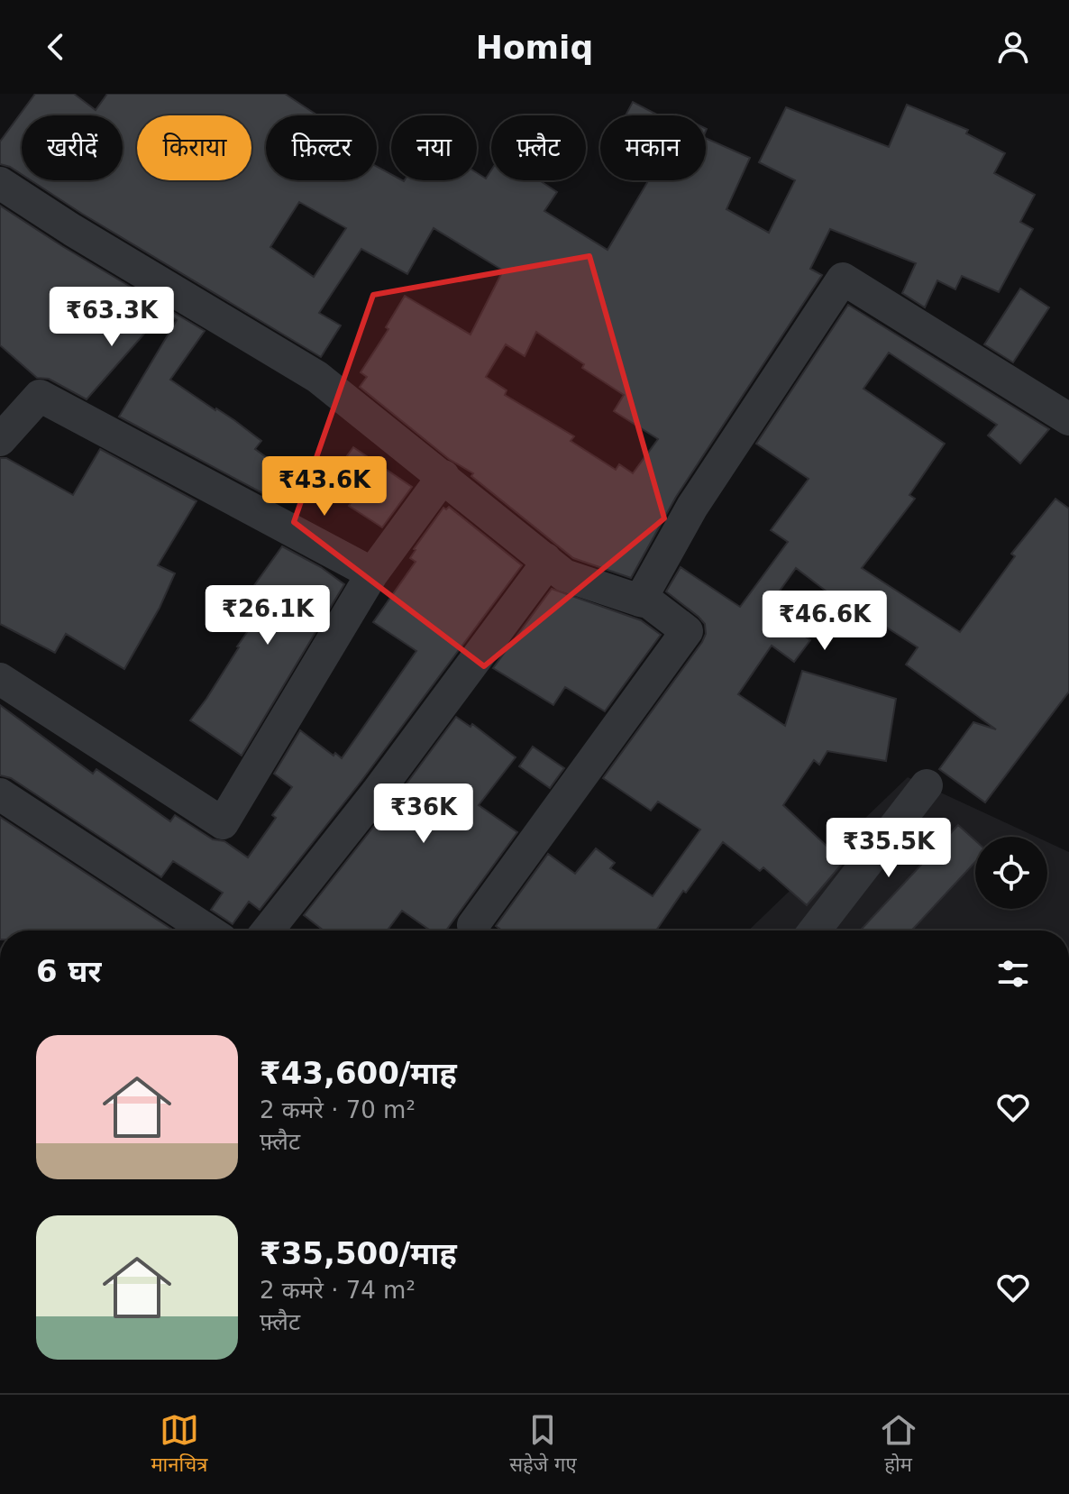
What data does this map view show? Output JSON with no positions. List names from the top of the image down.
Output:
{
  "page": {
    "header": "Homiq",
    "chip": [
      "खरीदें",
      "किराया",
      "फ़िल्टर",
      "नया",
      "फ़्लैट",
      "मकान"
    ],
    "price": [
      "₹63.3K",
      "₹43.6K",
      "₹26.1K",
      "₹46.6K",
      "₹36K",
      "₹35.5K"
    ],
    "heading": "6 घर",
    "list": [
      {
        "name": "₹43,600/माह",
        "note": "2 कमरे · 70 m² · फ़्लैट"
      },
      {
        "name": "₹35,500/माह",
        "note": "2 कमरे · 74 m² · फ़्लैट"
      }
    ],
    "tabs": ["मानचित्र", "सहेजे गए", "होम"]
  }
}
